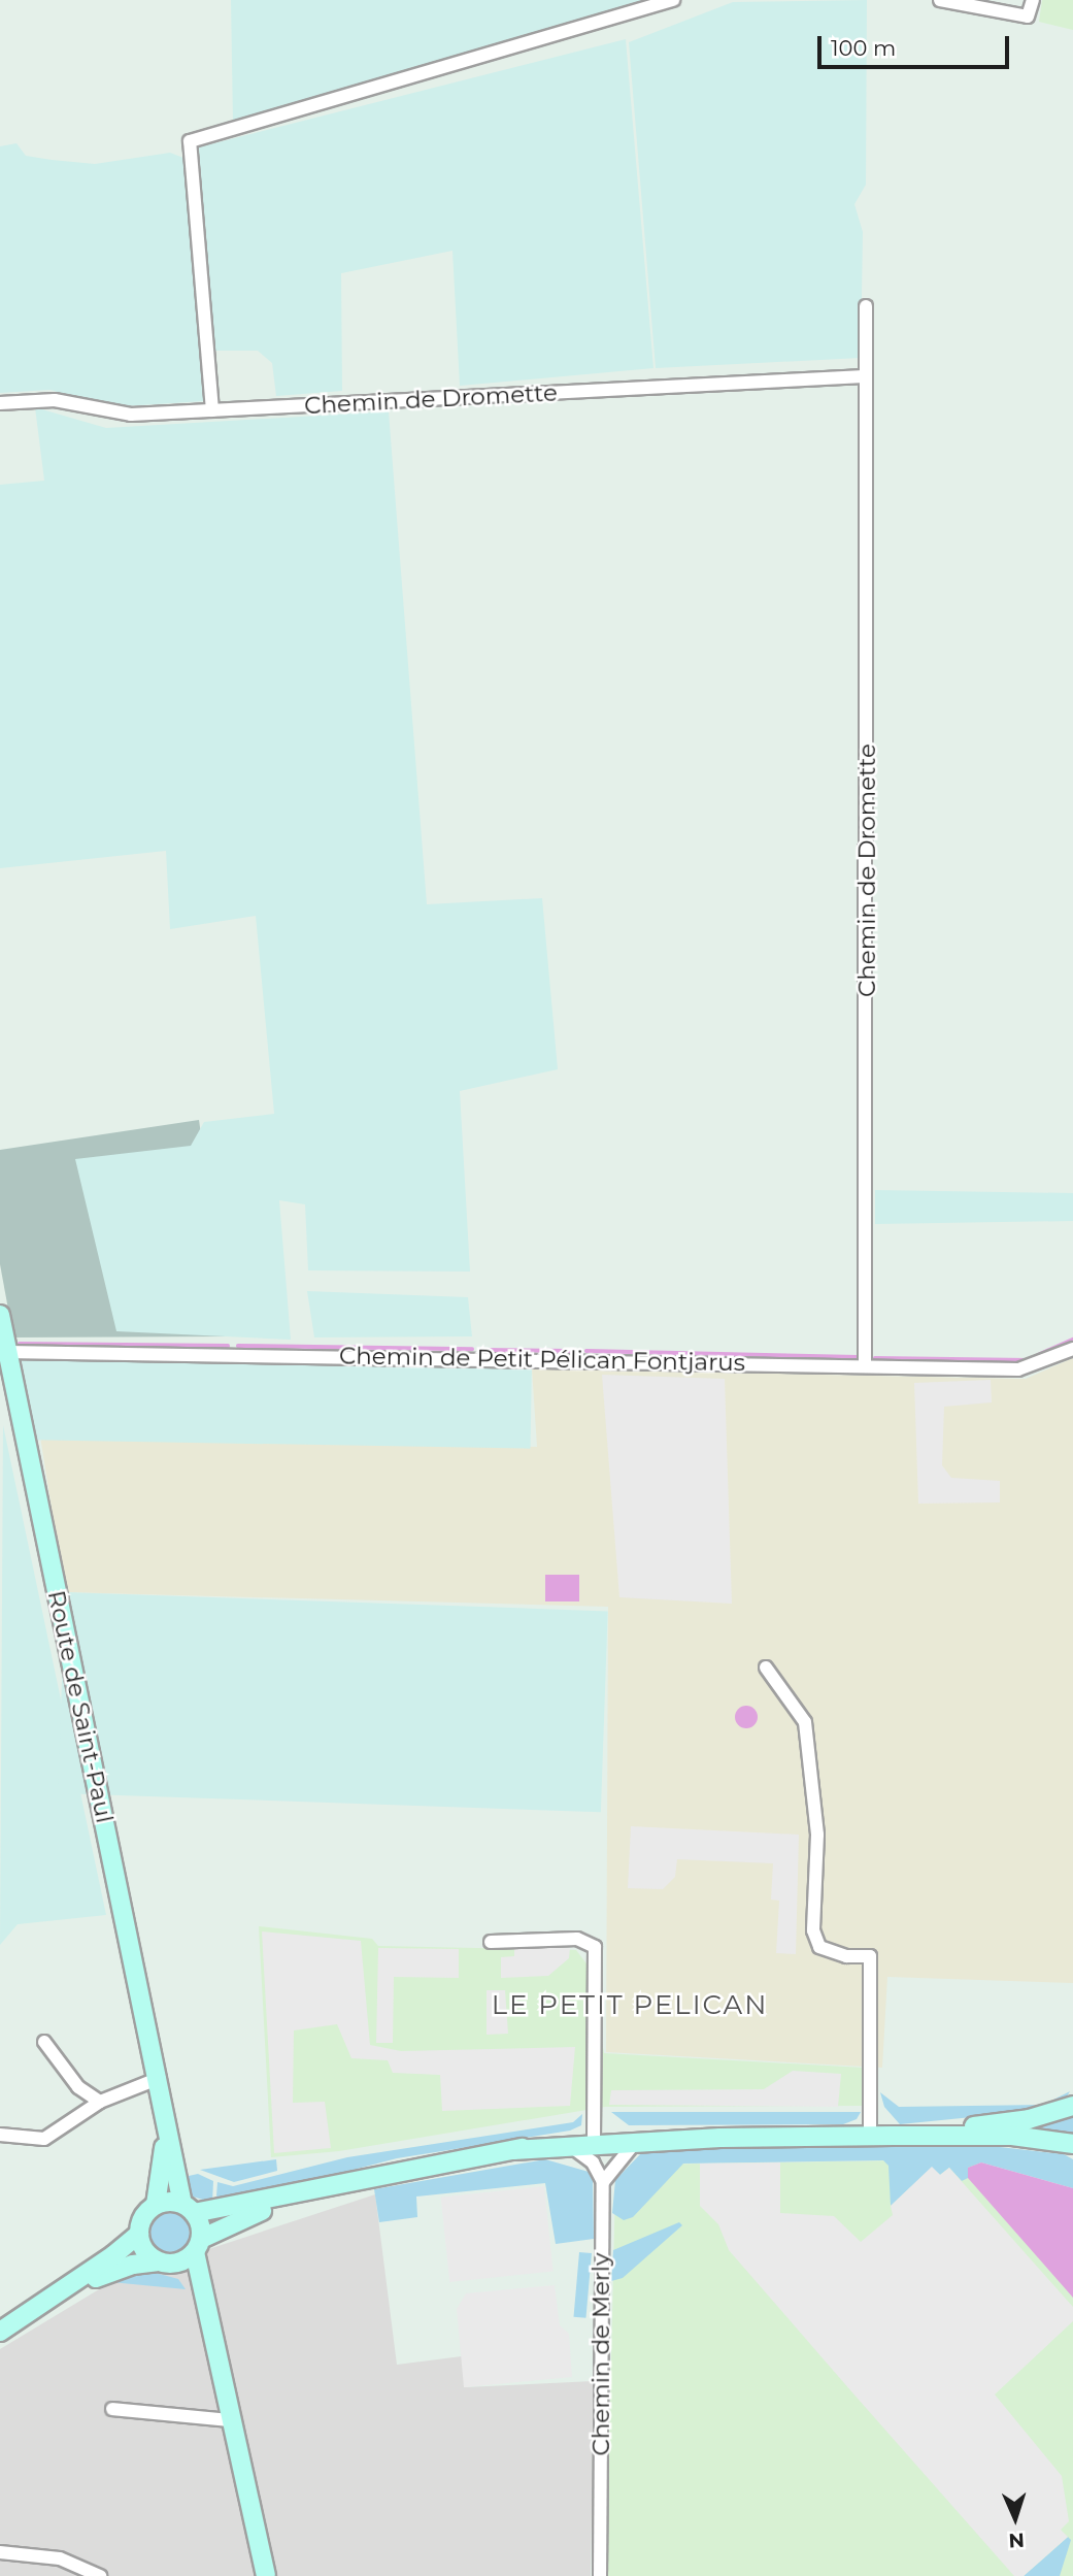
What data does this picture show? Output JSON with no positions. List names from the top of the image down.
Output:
{
  "streets": {
    "main road": ["Route de Saint-Paul"],
    "street": ["Chemin de Dromette", "Chemin de Petit Pélican Fontjarus", "Chemin de Merly"]
  },
  "crossings": [
    ["Chemin de Dromette", "Chemin de Petit Pélican Fontjarus"],
    ["Chemin de Petit Pélican Fontjarus", "Route de Saint-Paul"]
  ],
  "districts": ["LE PETIT PELICAN"],
  "scale_bar": "100 m",
  "north": "bottom"
}
